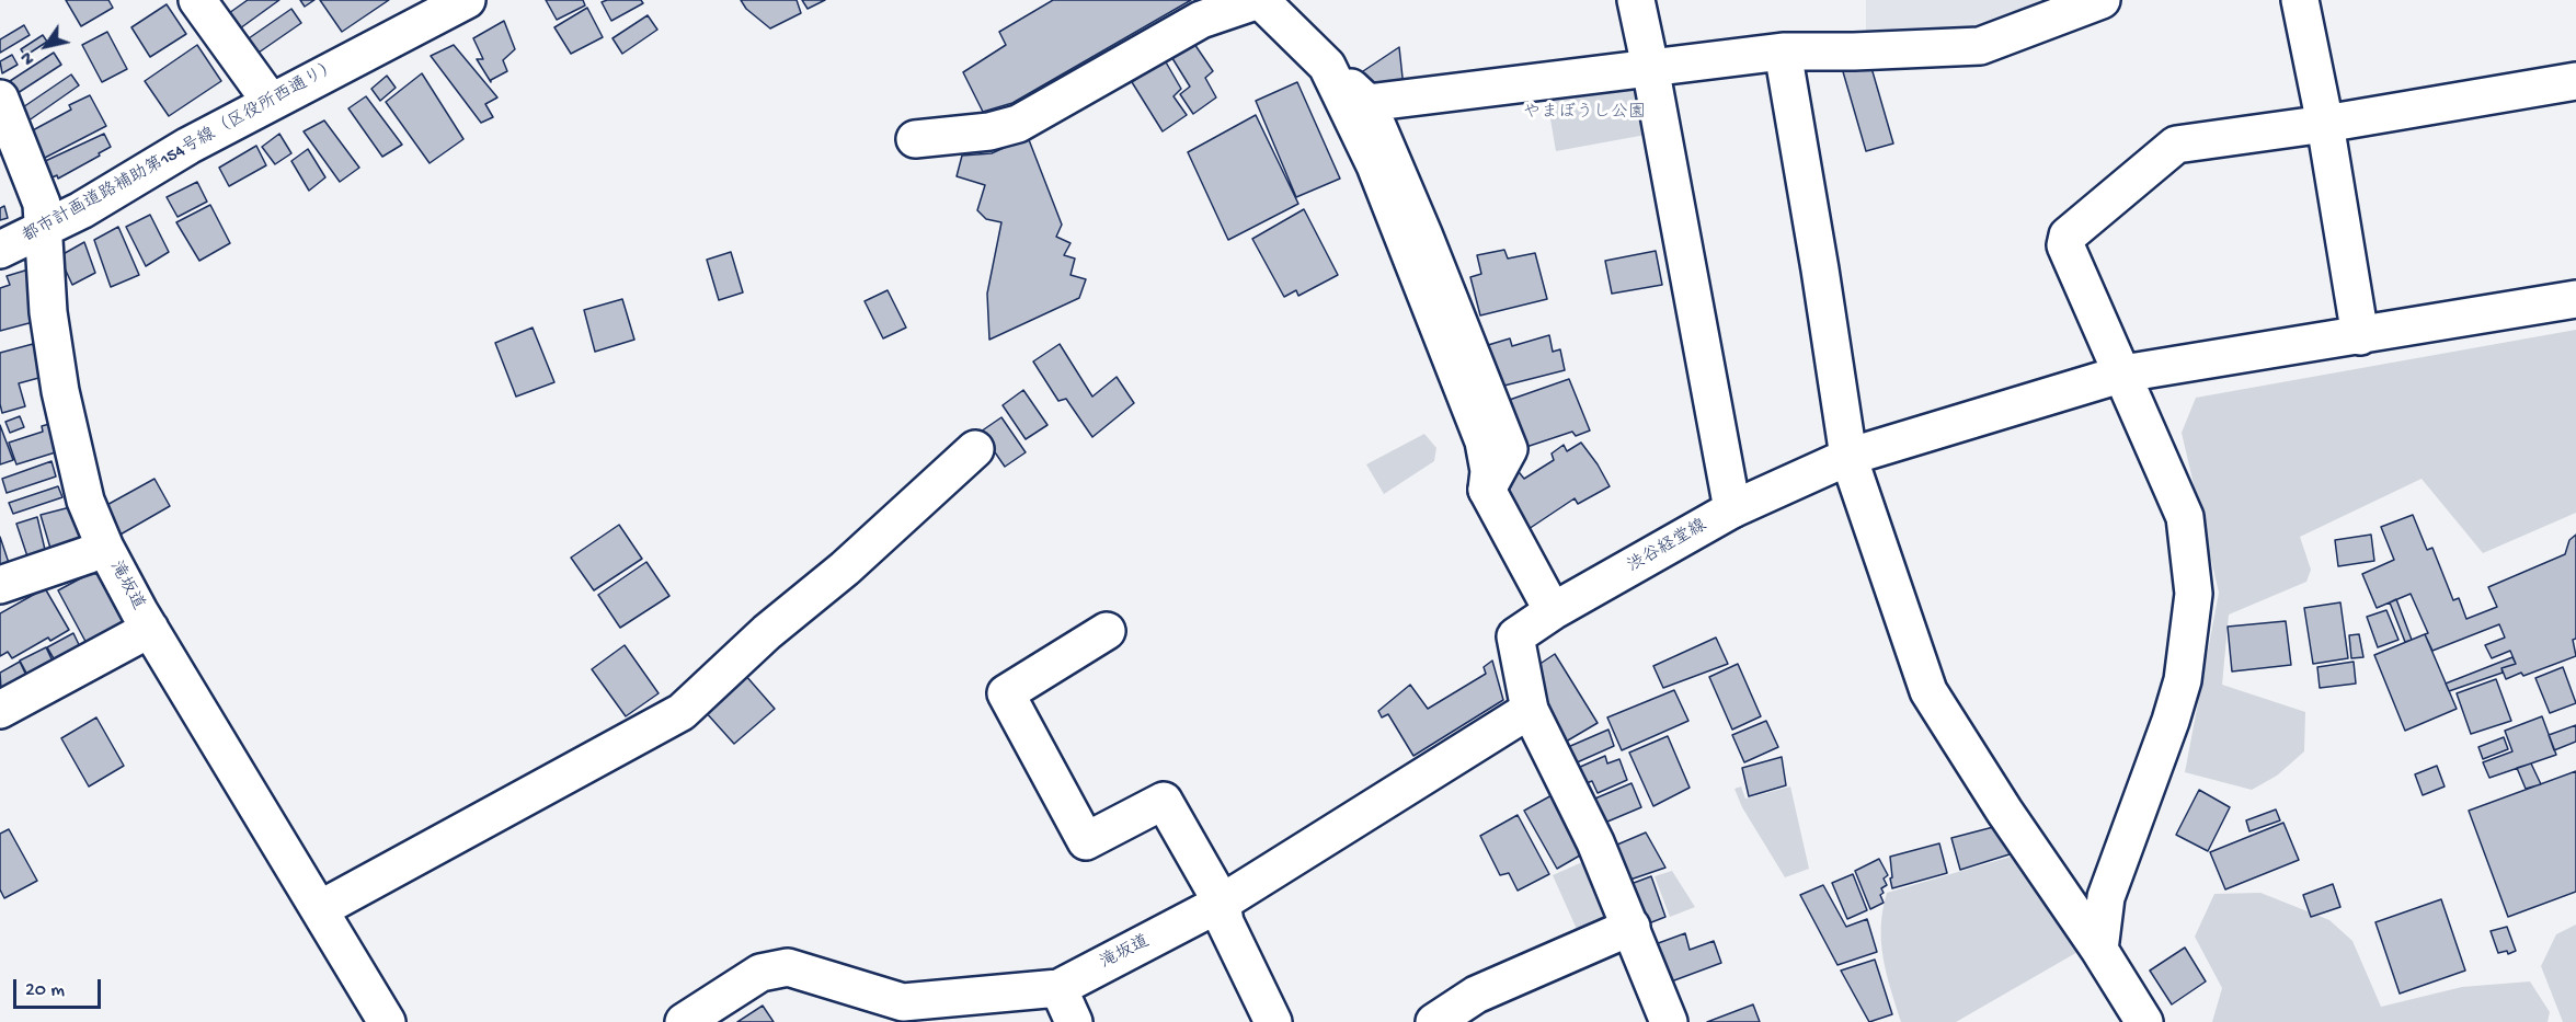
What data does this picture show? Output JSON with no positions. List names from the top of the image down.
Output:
{
  "streets": {
    "street": ["都市計画道路補助第154号線（区役所西通り）", "渋谷経堂線", "滝坂道"]
  },
  "crossings": [
    ["都市計画道路補助第154号線（区役所西通り）", "滝坂道"],
    ["渋谷経堂線", "滝坂道"]
  ],
  "parks": ["やまぼうし公園"],
  "scale_bar": "20 m",
  "north": "bottom left"
}
